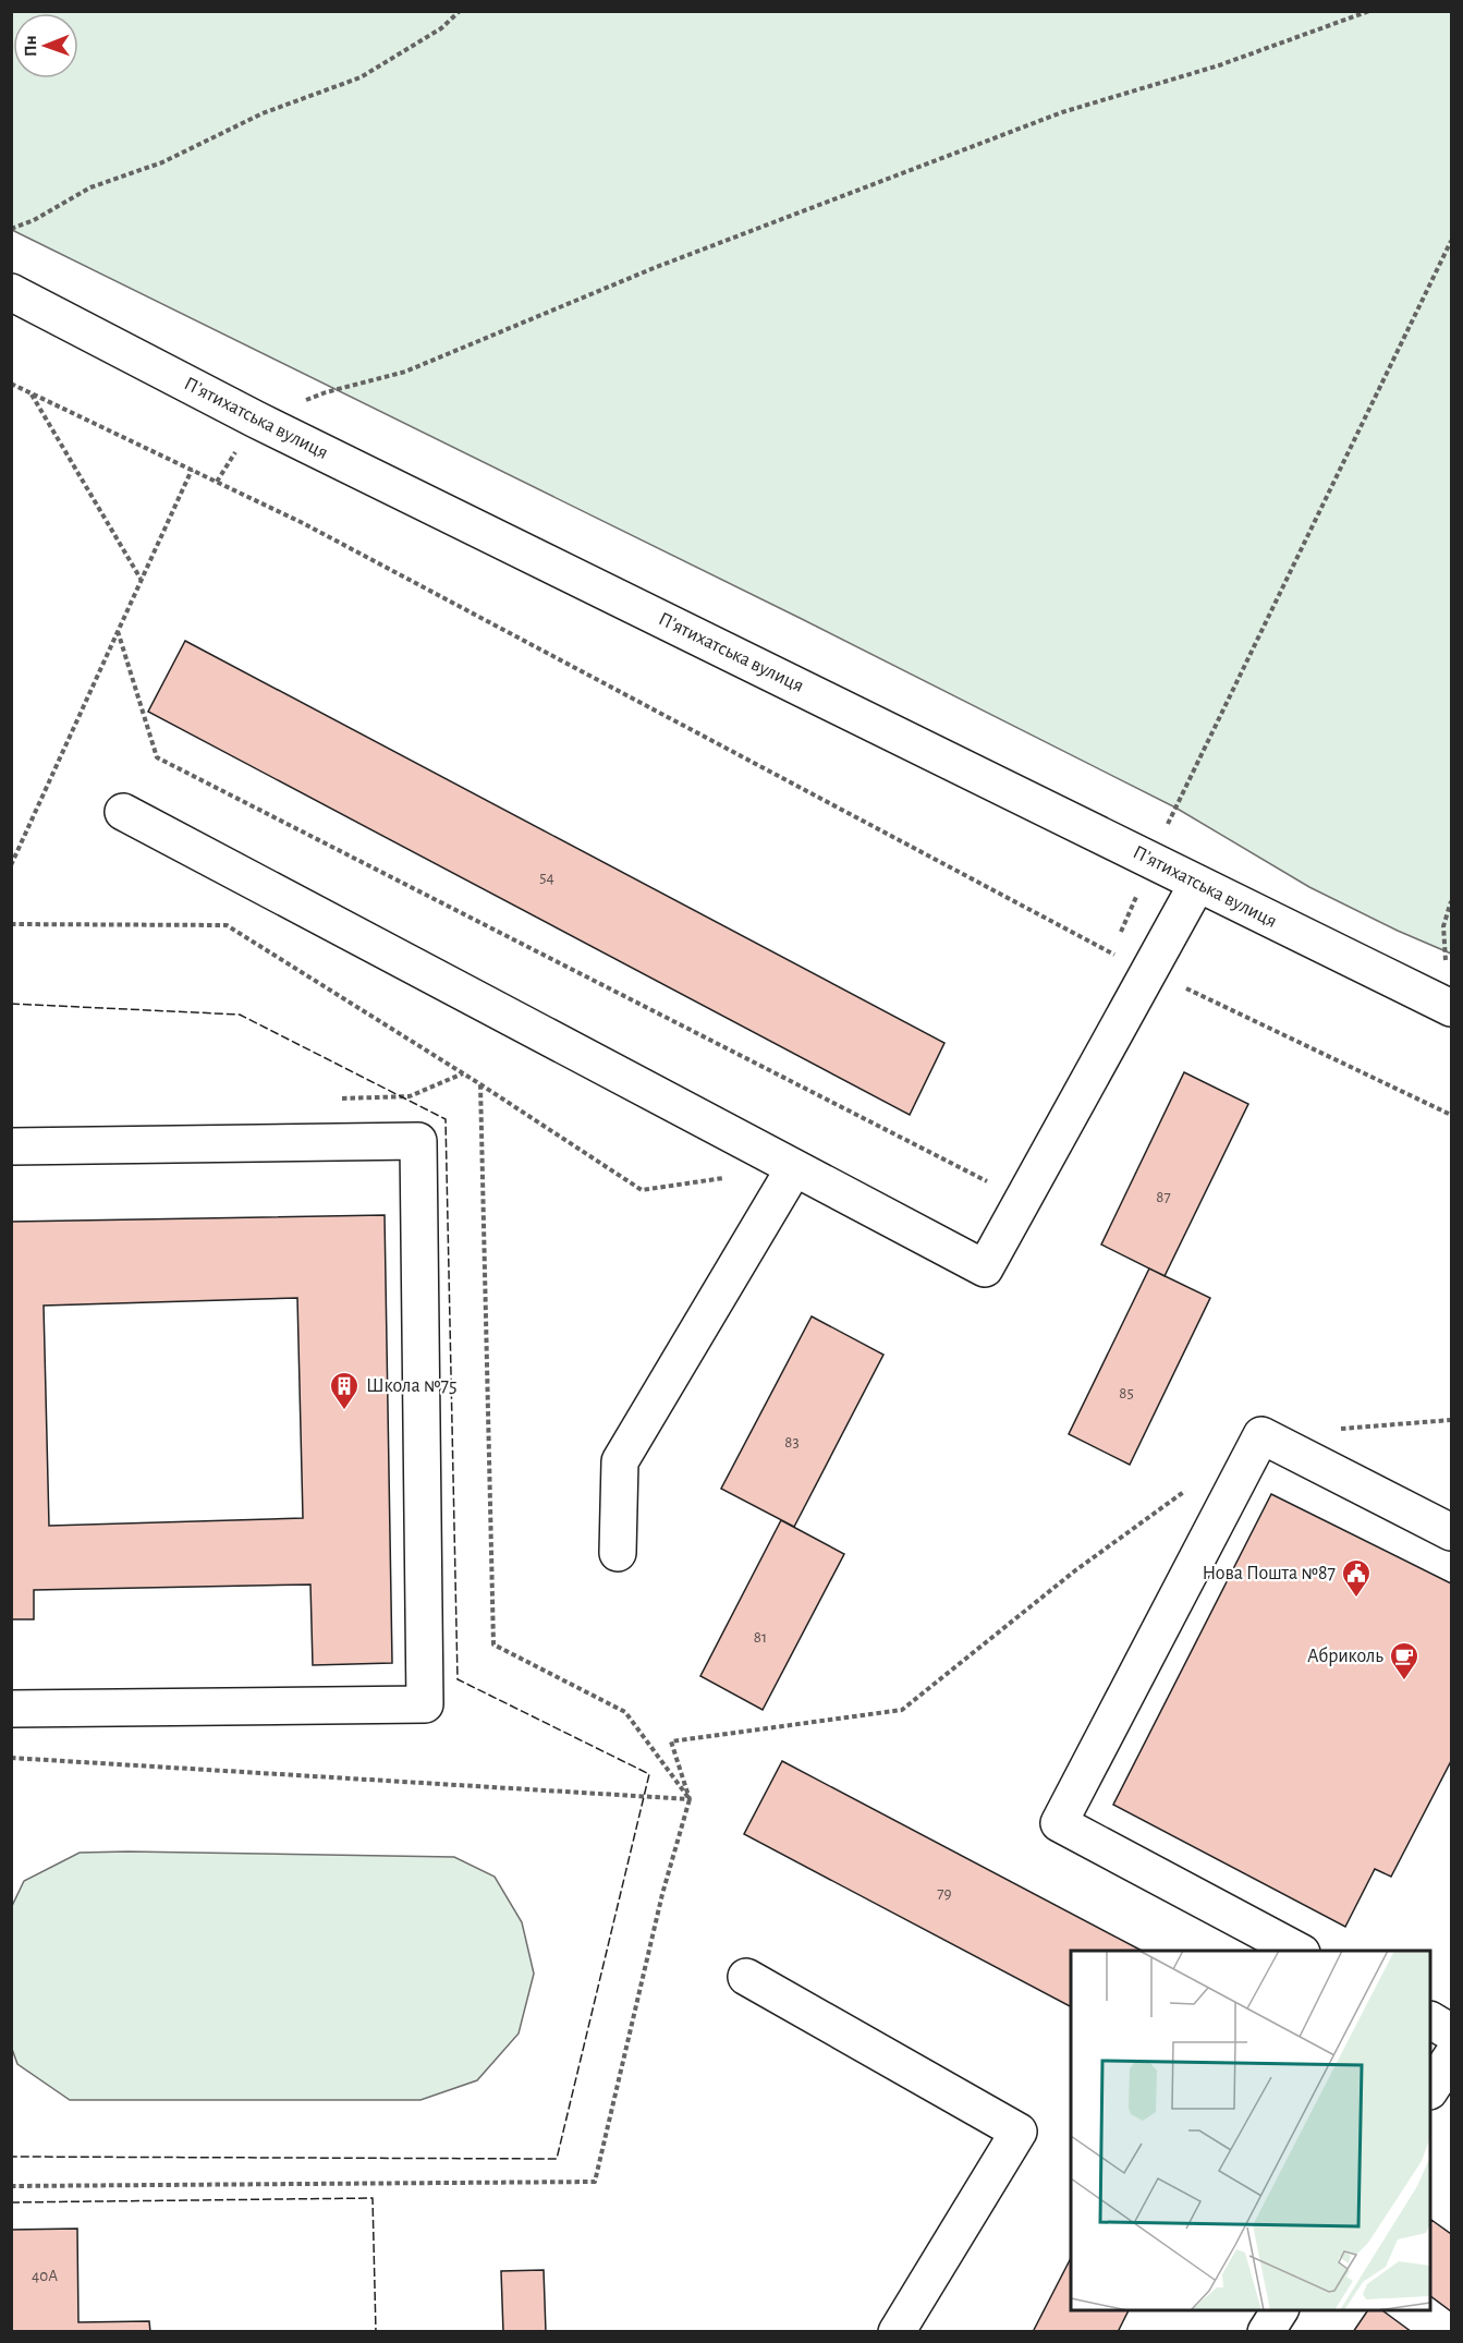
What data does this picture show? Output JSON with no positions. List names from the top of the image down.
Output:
{
  "streets": {
    "street": ["П’ятихатська вулиця"]
  },
  "places": {
    "building": ["Школа №75"],
    "public building": ["Нова Пошта №87"],
    "cafe": ["Абриколь"]
  },
  "house_numbers": [
    "54",
    "87",
    "85",
    "83",
    "81",
    "79",
    "40А"
  ],
  "north": "left"
}
